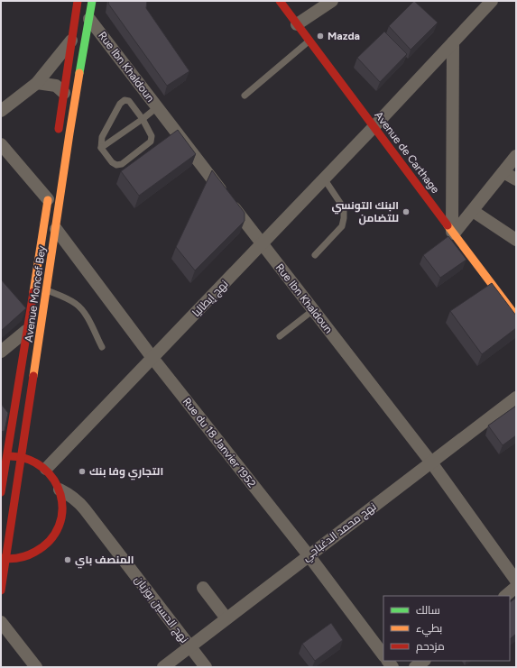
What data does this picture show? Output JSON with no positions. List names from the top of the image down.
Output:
{
  "streets": {
    "main road": ["Avenue de Carthage", "Avenue Moncef Bey"],
    "street": [
      "Rue Ibn Khaldoun",
      "نهج إيطاليا",
      "Rue du 18 Janvier 1952",
      "نهج محمد الدغباجي",
      "نهج الحسين بوزيان"
    ]
  },
  "crossings": [
    ["Rue Ibn Khaldoun", "Avenue Moncef Bey"],
    ["Rue Ibn Khaldoun", "نهج إيطاليا"],
    ["Rue Ibn Khaldoun", "نهج محمد الدغباجي"],
    ["Avenue de Carthage", "نهج إيطاليا"],
    ["Avenue Moncef Bey", "Rue du 18 Janvier 1952"],
    ["نهج إيطاليا", "Rue du 18 Janvier 1952"],
    ["Rue du 18 Janvier 1952", "نهج محمد الدغباجي"],
    ["نهج محمد الدغباجي", "نهج الحسين بوزيان"]
  ],
  "places": [
    "Mazda",
    "البنك التونسي للتضامن",
    "التجاري وفا بنك",
    "المنصف باي"
  ],
  "legend": ["سالك", "بطيء", "مزدحم"]
}
